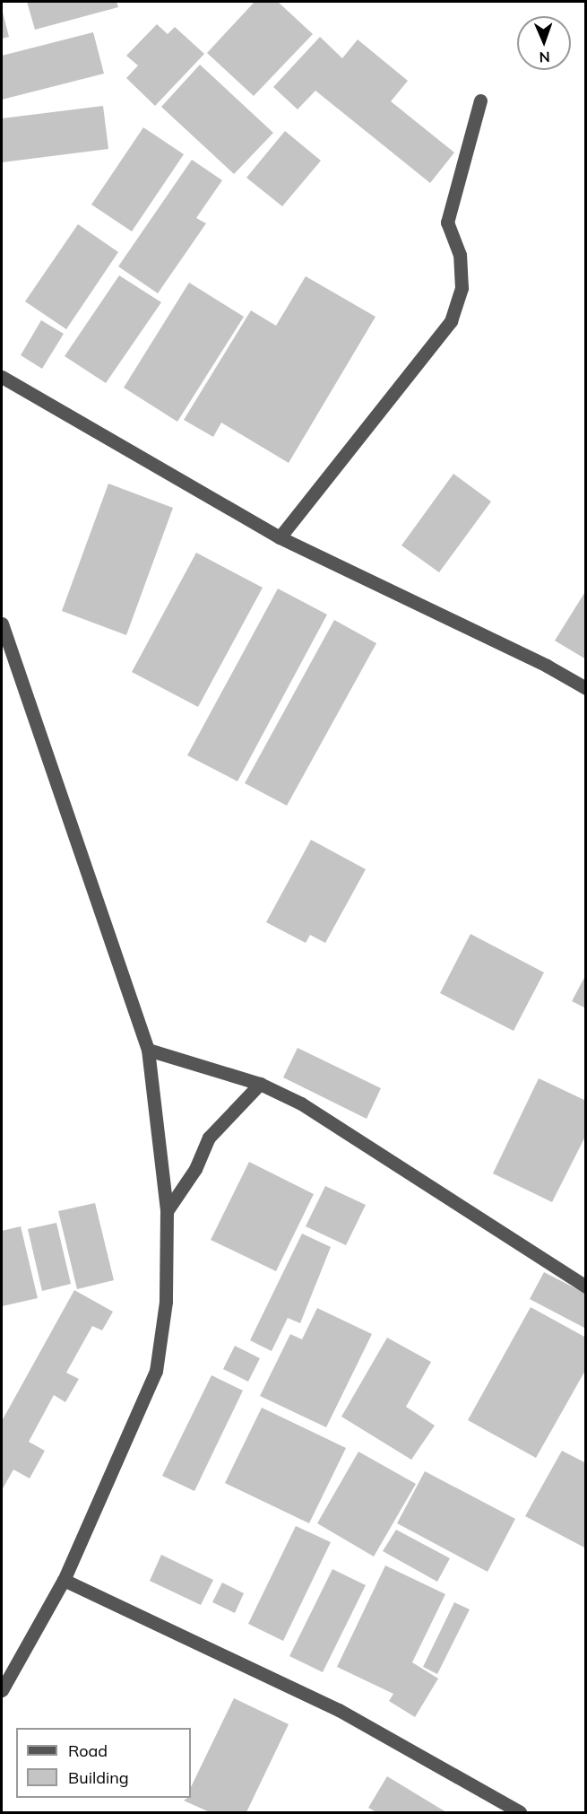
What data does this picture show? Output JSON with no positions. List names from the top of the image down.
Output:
{
  "legend": ["Road", "Building"],
  "north": "bottom"
}
